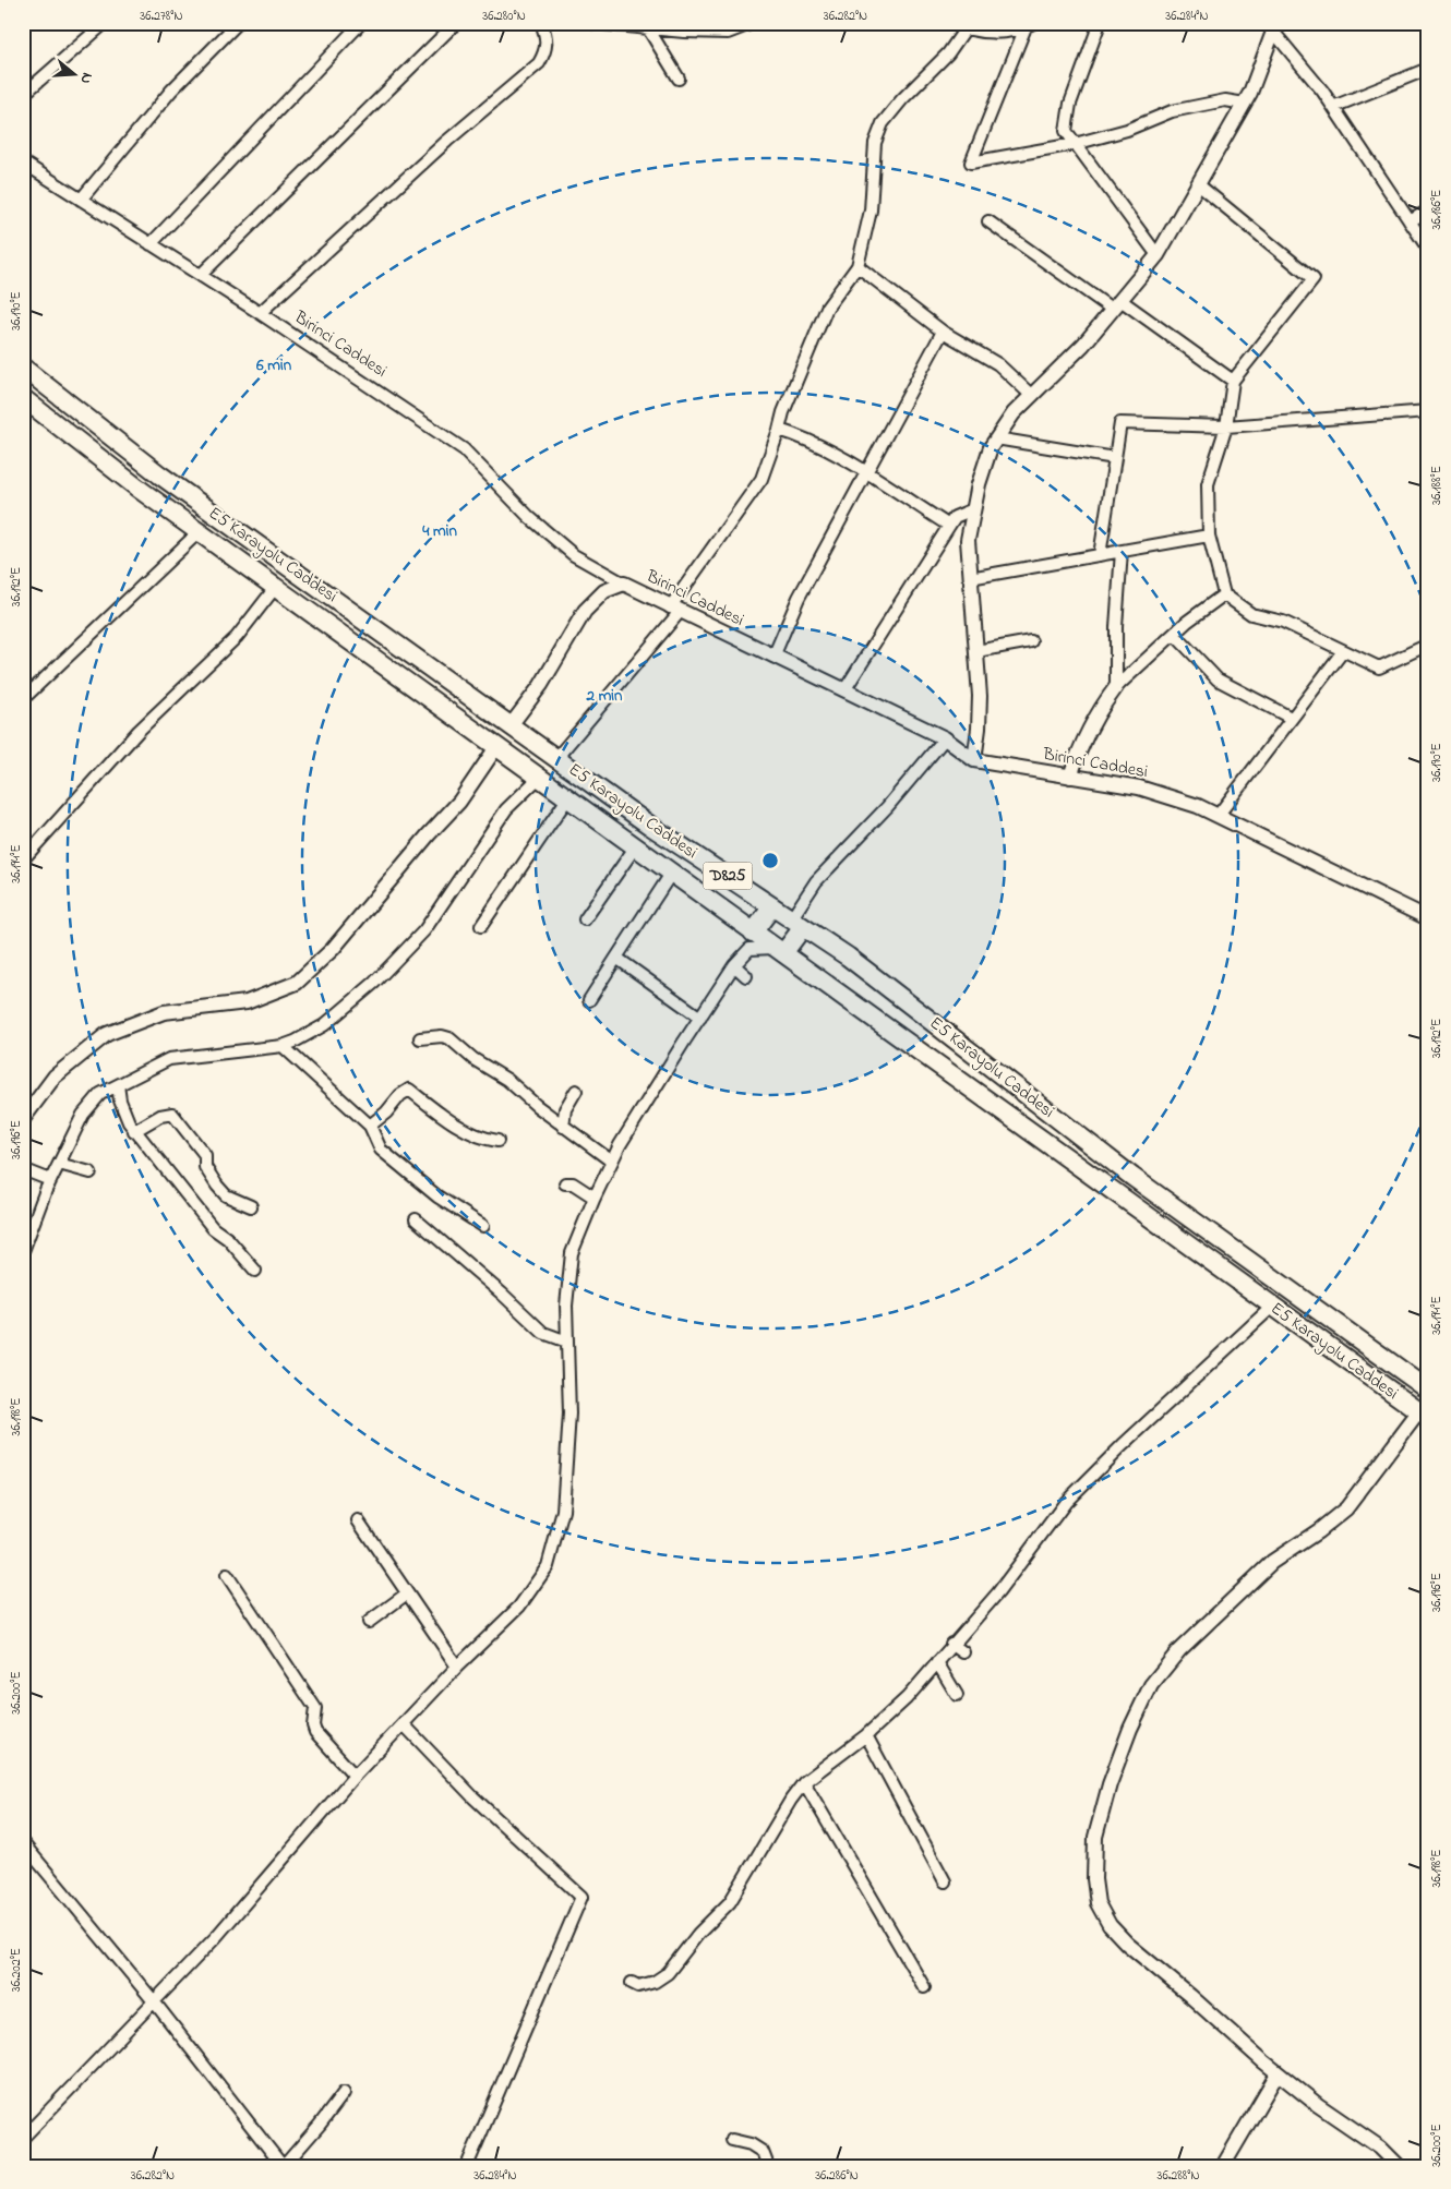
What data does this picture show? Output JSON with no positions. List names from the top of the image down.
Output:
{
  "streets": {
    "highway": ["E5 Karayolu Caddesi", "D825"],
    "street": ["Birinci Caddesi"]
  },
  "north": "right",
  "coordinates": [
    "36.278°N",
    "36.280°N",
    "36.282°N",
    "36.284°N",
    "36.186°E",
    "36.190°E",
    "36.188°E",
    "36.192°E",
    "36.194°E",
    "36.196°E",
    "36.198°E",
    "36.200°E",
    "36.202°E",
    "36.286°N",
    "36.288°N"
  ],
  "rings": ["6 min", "4 min", "2 min"]
}
